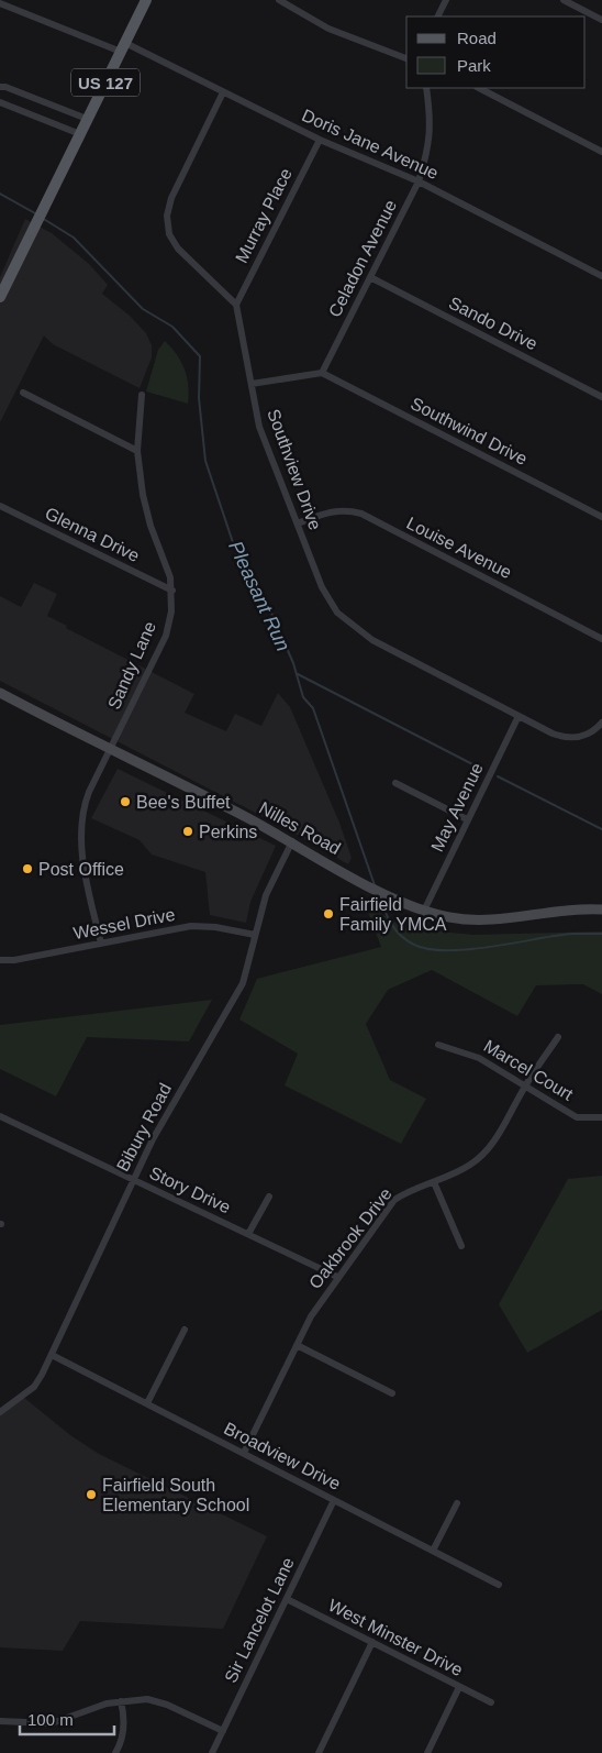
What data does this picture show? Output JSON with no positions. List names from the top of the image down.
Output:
{
  "streets": {
    "main road": ["US 127"],
    "street": [
      "Doris Jane Avenue",
      "Murray Place",
      "Celadon Avenue",
      "Sando Drive",
      "Southwind Drive",
      "Southview Drive",
      "Glenna Drive",
      "Louise Avenue",
      "Sandy Lane",
      "May Avenue",
      "Nilles Road",
      "Wessel Drive",
      "Marcel Court",
      "Bibury Road",
      "Story Drive",
      "Oakbrook Drive",
      "Broadview Drive",
      "Sir Lancelot Lane",
      "West Minster Drive"
    ]
  },
  "crossings": [
    ["US 127", "Doris Jane Avenue"],
    ["Doris Jane Avenue", "Murray Place"],
    ["Doris Jane Avenue", "Celadon Avenue"],
    ["Murray Place", "Southview Drive"],
    ["Celadon Avenue", "Sando Drive"],
    ["Celadon Avenue", "Southwind Drive"],
    ["Southview Drive", "Louise Avenue"],
    ["Southview Drive", "May Avenue"],
    ["Glenna Drive", "Sandy Lane"],
    ["Sandy Lane", "Nilles Road"],
    ["Sandy Lane", "Wessel Drive"],
    ["May Avenue", "Nilles Road"],
    ["Nilles Road", "Bibury Road"],
    ["Wessel Drive", "Bibury Road"],
    ["Marcel Court", "Oakbrook Drive"],
    ["Bibury Road", "Story Drive"],
    ["Bibury Road", "Broadview Drive"],
    ["Story Drive", "Oakbrook Drive"],
    ["Oakbrook Drive", "Broadview Drive"],
    ["Broadview Drive", "Sir Lancelot Lane"],
    ["Sir Lancelot Lane", "West Minster Drive"]
  ],
  "water": ["Pleasant Run"],
  "places": [
    "Bee's Buffet",
    "Perkins",
    "Post Office",
    "Fairfield Family YMCA",
    "Fairfield South Elementary School"
  ],
  "legend": ["Road", "Park"],
  "scale_bar": "100 m"
}
